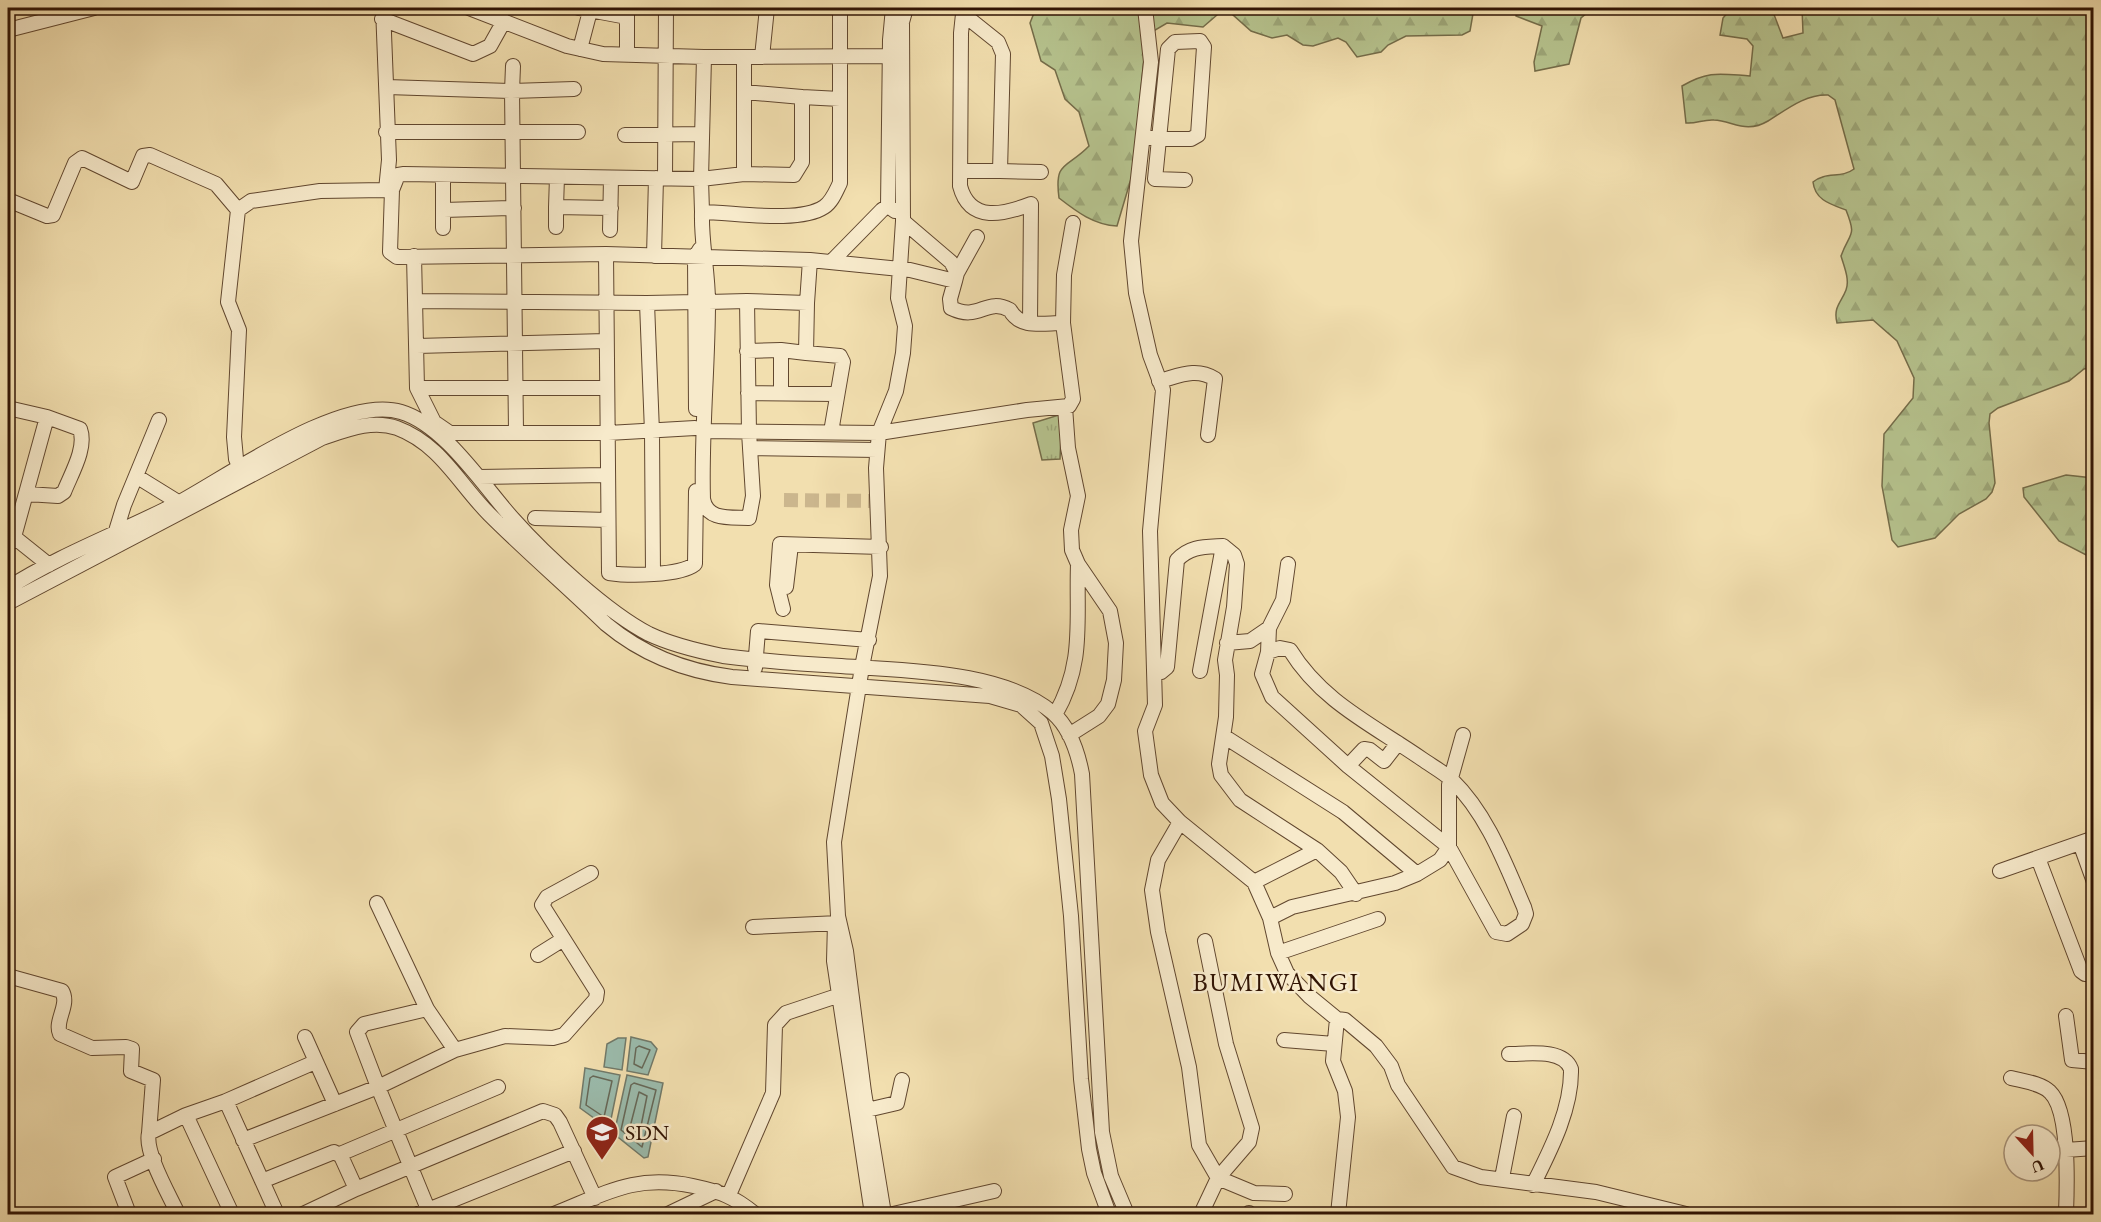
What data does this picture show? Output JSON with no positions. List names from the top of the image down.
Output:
{
  "districts": ["BUMIWANGI"],
  "places": {
    "school or university": ["SDN"]
  },
  "north": "bottom"
}
